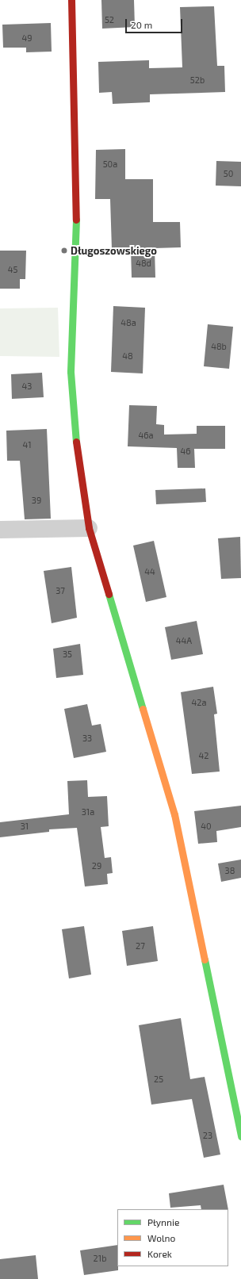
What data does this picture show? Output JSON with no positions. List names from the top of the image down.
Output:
{
  "places": ["Długoszowskiego"],
  "house_numbers": [
    "52",
    "49",
    "52b",
    "50a",
    "50",
    "48d",
    "45",
    "48a",
    "48b",
    "48",
    "43",
    "46a",
    "41",
    "46",
    "39",
    "44",
    "37",
    "44A",
    "35",
    "42a",
    "33",
    "42",
    "31a",
    "31",
    "40",
    "29",
    "38",
    "27",
    "25",
    "23",
    "21b"
  ],
  "legend": ["Płynnie", "Wolno", "Korek"],
  "scale_bar": "20 m"
}
